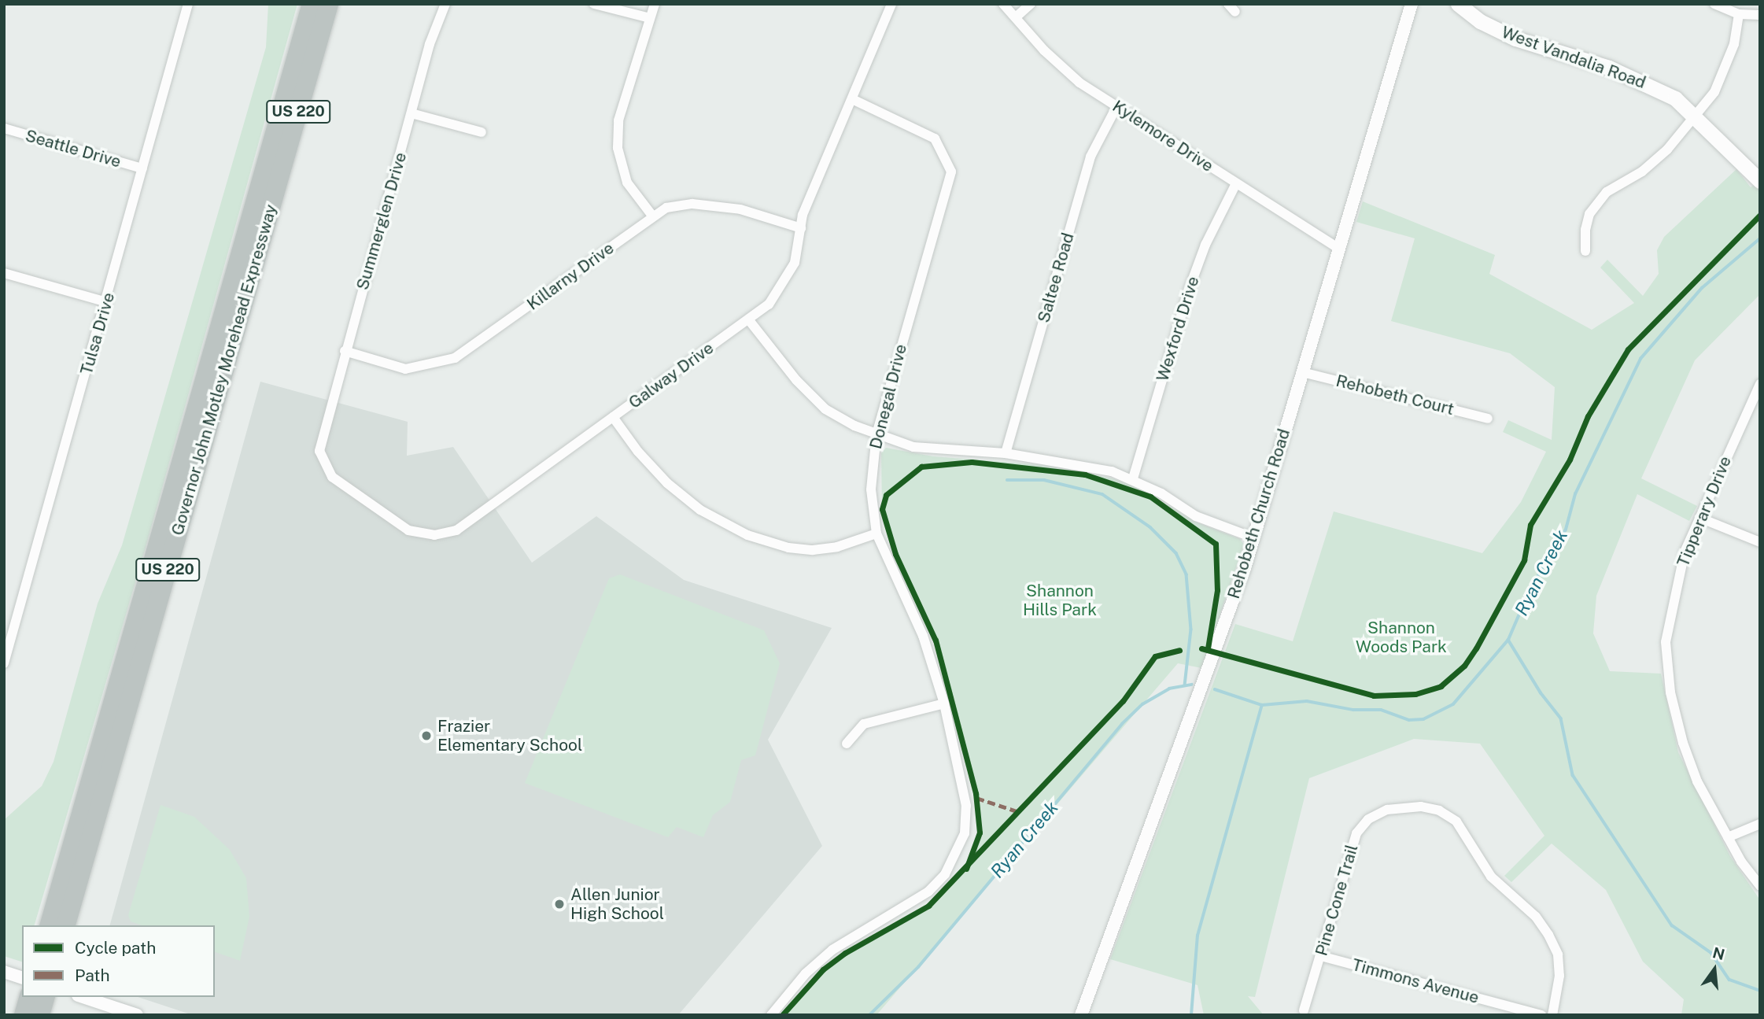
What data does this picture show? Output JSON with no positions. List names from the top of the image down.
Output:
{
  "streets": {
    "highway": ["US 220", "Governor John Motley Morehead Expressway"],
    "main road": ["West Vandalia Road"],
    "street": [
      "Kylemore Drive",
      "Seattle Drive",
      "Summerglen Drive",
      "Killarny Drive",
      "Saltee Road",
      "Wexford Drive",
      "Tulsa Drive",
      "Galway Drive",
      "Rehobeth Court",
      "Donegal Drive",
      "Tipperary Drive",
      "Rehobeth Church Road",
      "Pine Cone Trail",
      "Timmons Avenue"
    ]
  },
  "crossings": [
    ["Kylemore Drive", "Saltee Road"],
    ["Kylemore Drive", "Wexford Drive"],
    ["Kylemore Drive", "Rehobeth Church Road"],
    ["Seattle Drive", "Tulsa Drive"],
    ["Summerglen Drive", "Killarny Drive"],
    ["Summerglen Drive", "Galway Drive"],
    ["Killarny Drive", "Galway Drive"],
    ["Galway Drive", "Donegal Drive"],
    ["Rehobeth Court", "Rehobeth Church Road"],
    ["Pine Cone Trail", "Timmons Avenue"]
  ],
  "water": ["Ryan Creek"],
  "parks": ["Shannon Hills Park", "Shannon Woods Park"],
  "places": ["Frazier Elementary School", "Allen Junior High School"],
  "legend": ["Cycle path", "Path"],
  "north": "top"
}
